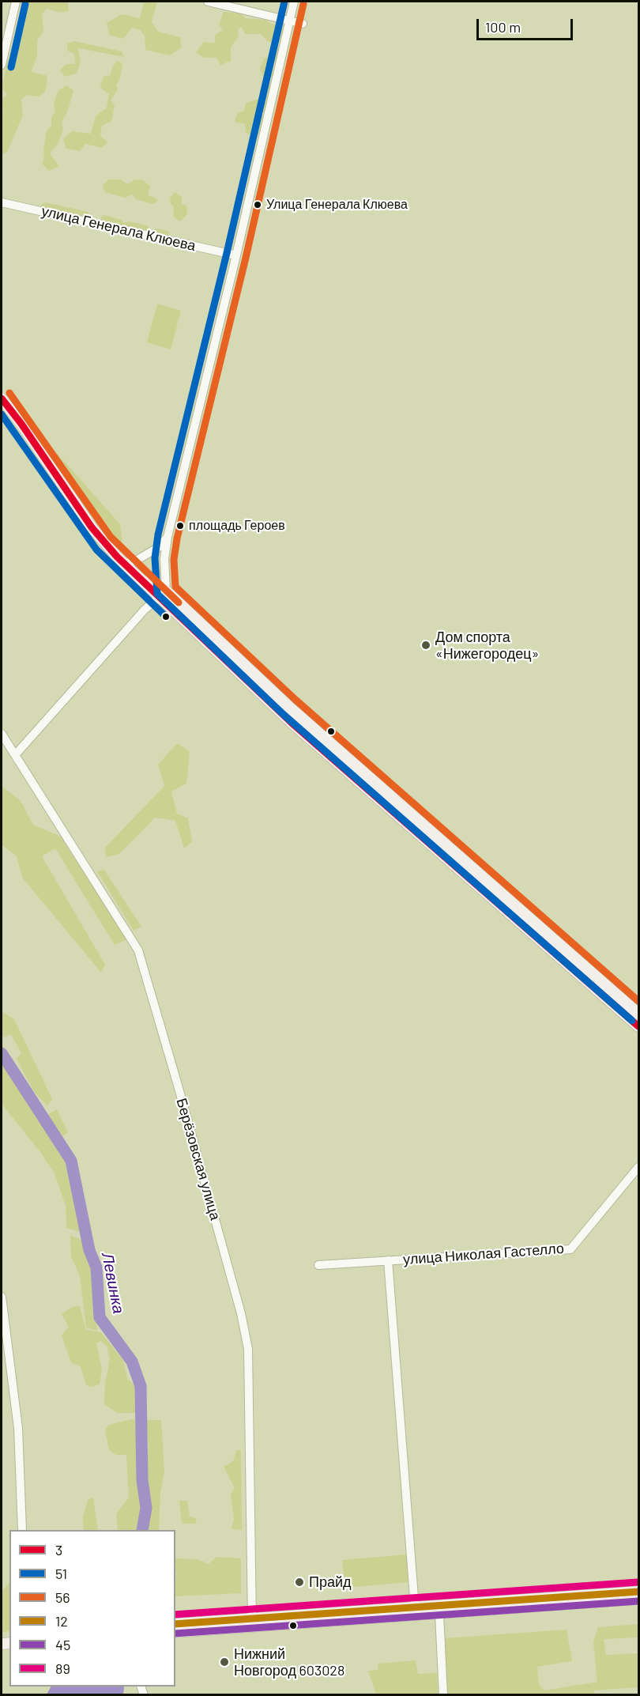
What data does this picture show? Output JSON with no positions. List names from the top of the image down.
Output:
{
  "streets": {
    "street": ["улица Генерала Клюева", "Берёзовская улица", "улица Николая Гастелло"]
  },
  "water": ["Левинка"],
  "places": [
    "Улица Генерала Клюева",
    "площадь Героев",
    "Дом спорта «Нижегородец»",
    "Прайд",
    "Нижний Новгород 603028"
  ],
  "lines": [
    "transit line 51",
    "transit line 56",
    "transit line 3",
    "transit line 89",
    "transit line 12",
    "transit line 45"
  ],
  "legend": [
    "3",
    "51",
    "56",
    "12",
    "45",
    "89"
  ],
  "scale_bar": "100 m"
}
